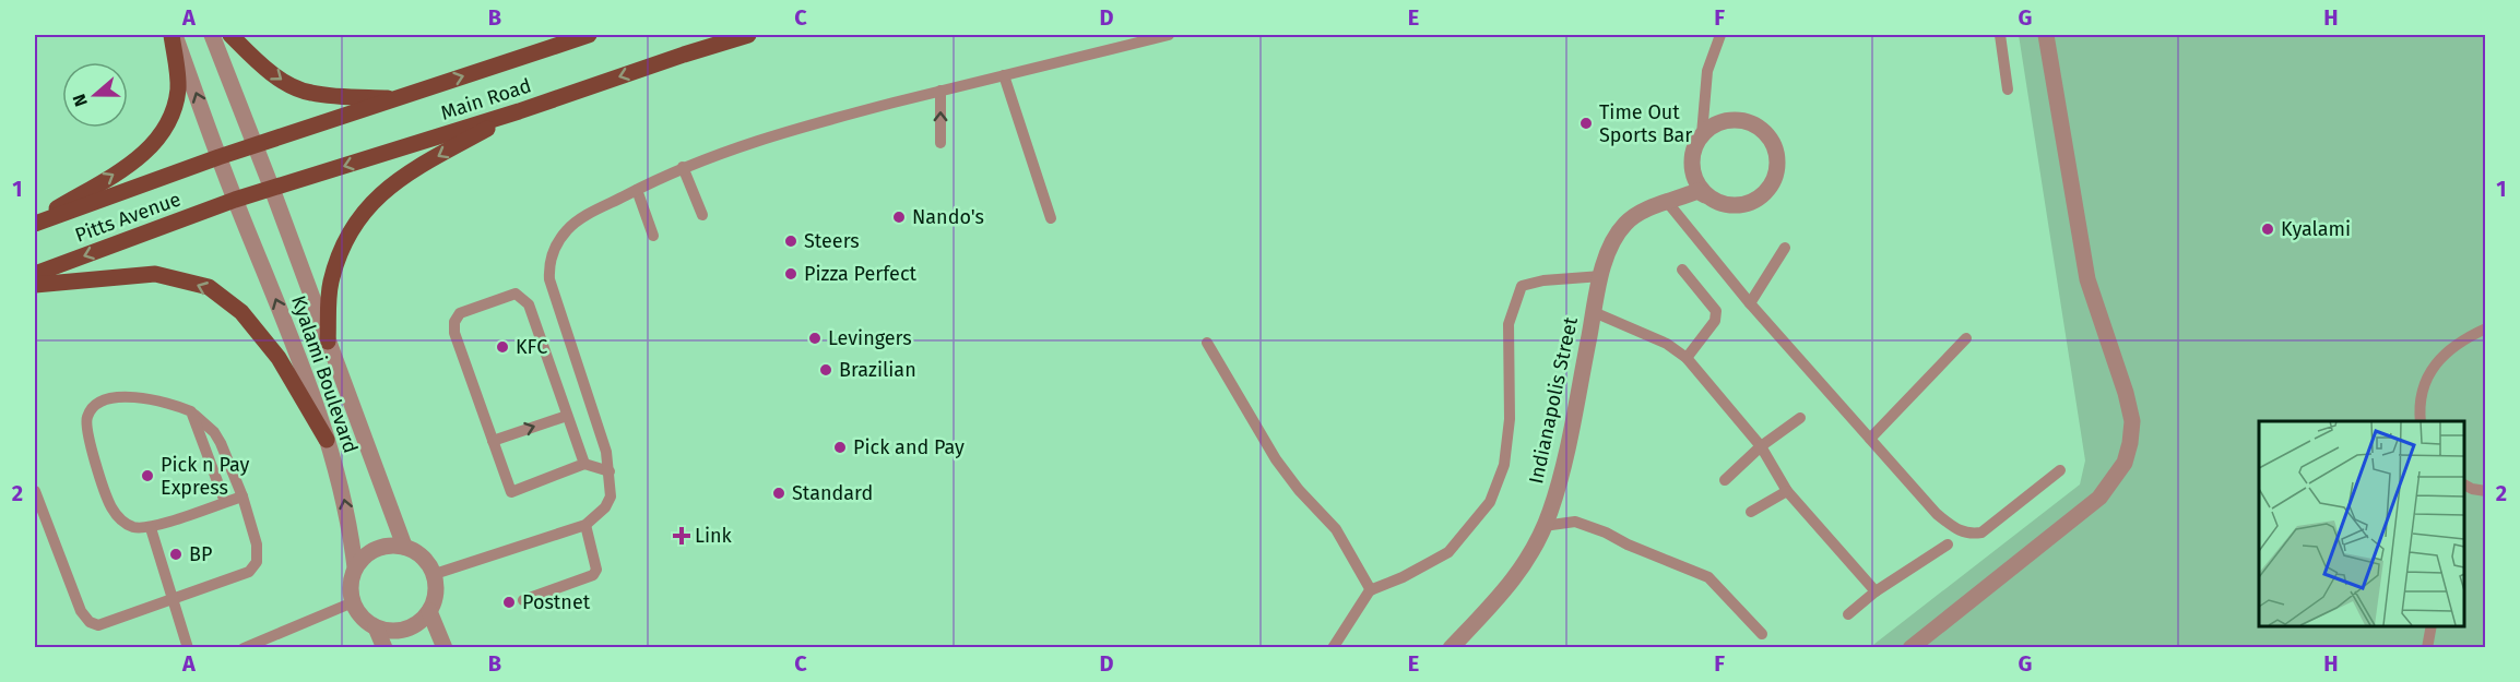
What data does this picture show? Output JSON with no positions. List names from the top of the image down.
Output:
{
  "streets": {
    "main road": ["Main Road", "Pitts Avenue"],
    "street": ["Kyalami Boulevard", "Indianapolis Street"]
  },
  "crossings": [
    ["Main Road", "Pitts Avenue"],
    ["Main Road", "Kyalami Boulevard"],
    ["Pitts Avenue", "Kyalami Boulevard"]
  ],
  "places": {
    "other": [
      "Time Out Sports Bar",
      "Nando's",
      "Kyalami",
      "Steers",
      "Pizza Perfect",
      "Levingers",
      "KFC",
      "Brazilian",
      "Pick and Pay",
      "Pick n Pay Express",
      "Standard",
      "BP",
      "Postnet"
    ],
    "health": ["Link"]
  },
  "north": "left",
  "grid": {
    "columns": [
      "A",
      "B",
      "C",
      "D",
      "E",
      "F",
      "G",
      "H"
    ],
    "rows": ["1", "2"]
  }
}
